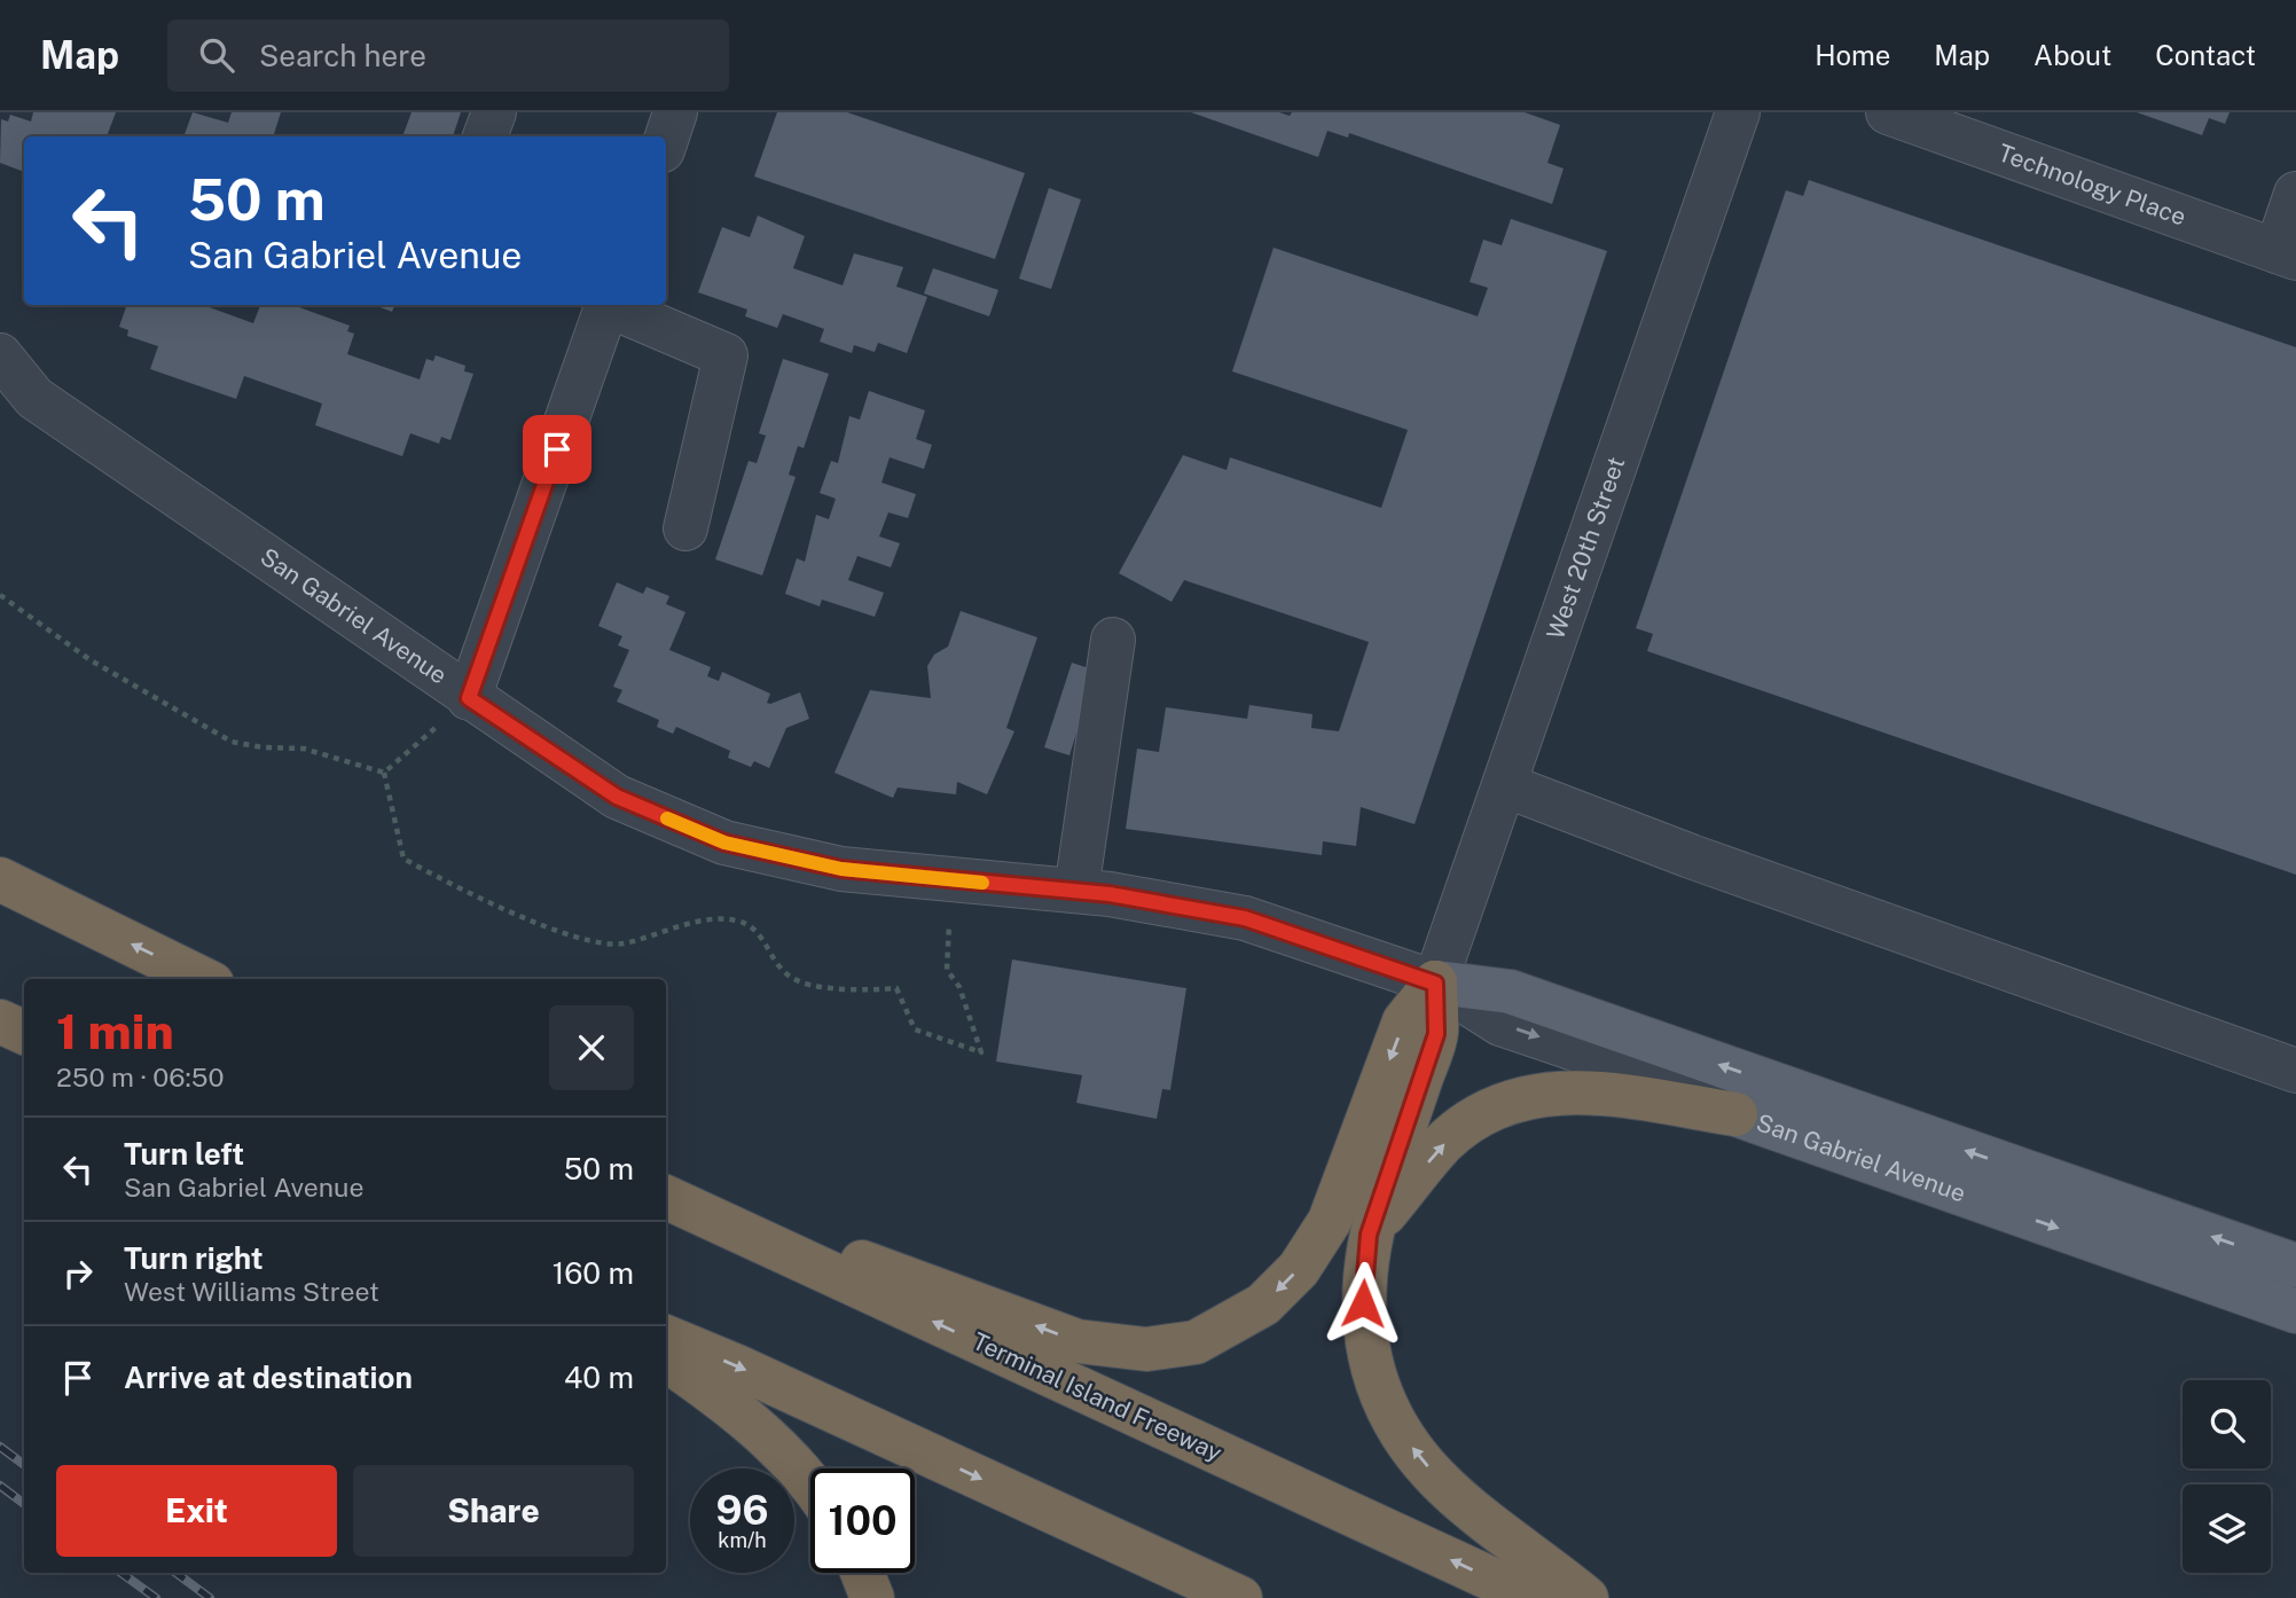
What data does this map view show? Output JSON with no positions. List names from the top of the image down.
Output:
{
  "streets": {
    "highway": ["Terminal Island Freeway"],
    "main road": ["San Gabriel Avenue"],
    "street": ["Technology Place", "West 20th Street"]
  },
  "crossings": [
    ["West 20th Street", "San Gabriel Avenue"]
  ],
  "page": {
    "header": "Map",
    "search": "Search here",
    "nav": [
      "Home",
      "Map",
      "About",
      "Contact"
    ],
    "turn": ["50 m", "San Gabriel Avenue"],
    "heading": ["1 min", "250 m · 06:50"],
    "list": [
      {
        "name": "Turn left",
        "note": "San Gabriel Avenue",
        "value": "50 m"
      },
      {
        "name": "Turn right",
        "note": "West Williams Street",
        "value": "160 m"
      },
      {
        "name": "Arrive at destination",
        "value": "40 m"
      }
    ],
    "buttons": ["Exit", "Share"],
    "speed": "96 km/h",
    "limit": "100"
  }
}
